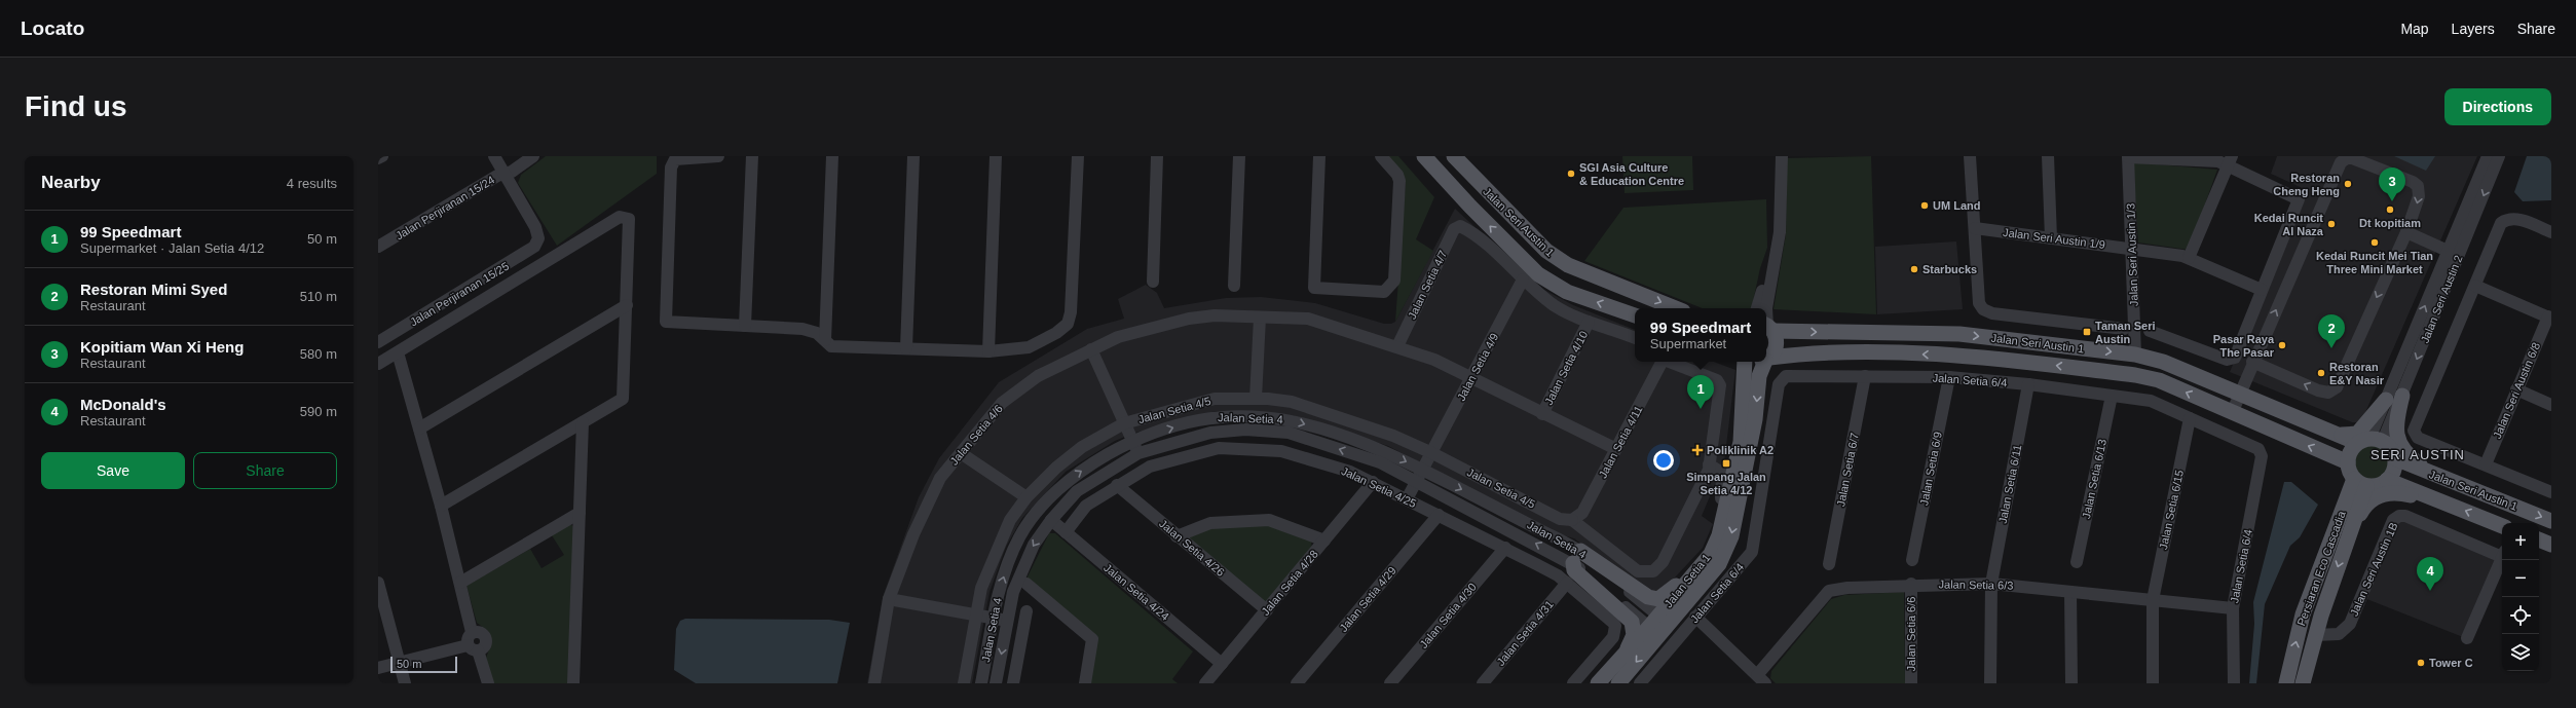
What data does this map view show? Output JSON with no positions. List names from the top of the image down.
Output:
{
  "streets": {
    "main road": ["Jalan Seri Austin 1", "Persiaran Eco Cascadia", "Jalan Setia 1"],
    "street": [
      "Jalan Perjiranan 15/24",
      "Jalan Seri Austin 1/9",
      "Jalan Seri Austin 1/3",
      "Jalan Setia 4/7",
      "Jalan Perjiranan 15/25",
      "Jalan Seri Austin 2",
      "Jalan Setia 4/9",
      "Jalan Setia 4/10",
      "Jalan Setia 6/4",
      "Jalan Seri Austin 6/8",
      "Jalan Setia 4/5",
      "Jalan Setia 4",
      "Jalan Setia 4/6",
      "Jalan Setia 4/11",
      "Jalan Setia 6/9",
      "Jalan Setia 6/7",
      "Jalan Setia 6/13",
      "Jalan Setia 6/11",
      "Jalan Setia 4/25",
      "Jalan Setia 6/15",
      "Jalan Setia 4/26",
      "Jalan Seri Austin 1B",
      "Jalan Setia 4/28",
      "Jalan Setia 6/3",
      "Jalan Setia 4/24",
      "Jalan Setia 4/29",
      "Jalan Setia 4/30",
      "Jalan Setia 4/31",
      "Jalan Setia 6/6"
    ]
  },
  "crossings": [
    ["Jalan Perjiranan 15/24", "Jalan Perjiranan 15/25"],
    ["Jalan Seri Austin 1", "Jalan Seri Austin 1/3"],
    ["Jalan Seri Austin 1", "Jalan Seri Austin 2"],
    ["Jalan Seri Austin 1", "Persiaran Eco Cascadia"],
    ["Jalan Seri Austin 1", "Jalan Setia 1"],
    ["Jalan Seri Austin 1/9", "Jalan Seri Austin 1/3"],
    ["Jalan Setia 4/7", "Jalan Setia 4/9"],
    ["Jalan Setia 4/7", "Jalan Setia 4/6"],
    ["Jalan Seri Austin 2", "Persiaran Eco Cascadia"],
    ["Jalan Setia 4/9", "Jalan Setia 4/5"],
    ["Jalan Setia 4/9", "Jalan Setia 4"],
    ["Jalan Setia 4/9", "Jalan Setia 4/6"],
    ["Jalan Setia 4/9", "Jalan Setia 4/25"],
    ["Jalan Setia 4/10", "Jalan Setia 4/6"],
    ["Jalan Setia 6/4", "Jalan Setia 6/9"],
    ["Jalan Setia 6/4", "Jalan Setia 6/7"],
    ["Jalan Setia 6/4", "Jalan Setia 6/13"],
    ["Jalan Setia 6/4", "Jalan Setia 6/11"],
    ["Jalan Setia 6/4", "Jalan Setia 6/15"],
    ["Jalan Setia 6/4", "Jalan Setia 6/3"],
    ["Jalan Setia 4/5", "Jalan Setia 4/11"],
    ["Jalan Setia 4", "Jalan Setia 1"],
    ["Jalan Setia 4", "Jalan Setia 4/24"],
    ["Jalan Setia 4/6", "Jalan Setia 4/11"],
    ["Jalan Setia 6/11", "Jalan Setia 6/3"],
    ["Jalan Setia 4/25", "Jalan Setia 4/26"],
    ["Jalan Setia 4/25", "Jalan Setia 4/28"],
    ["Jalan Setia 4/25", "Jalan Setia 4/24"],
    ["Jalan Setia 4/25", "Jalan Setia 4/29"],
    ["Jalan Setia 4/25", "Jalan Setia 4/30"],
    ["Jalan Setia 4/25", "Jalan Setia 4/31"],
    ["Jalan Setia 6/15", "Jalan Setia 6/3"],
    ["Jalan Setia 4/26", "Jalan Setia 4/28"],
    ["Persiaran Eco Cascadia", "Jalan Seri Austin 1B"],
    ["Jalan Setia 4/28", "Jalan Setia 4/24"],
    ["Jalan Setia 6/3", "Jalan Setia 6/6"]
  ],
  "districts": ["SERI AUSTIN"],
  "places": {
    "other": [
      "SGI Asia Culture & Education Centre",
      "Restoran Cheng Heng",
      "UM Land",
      "Dt kopitiam",
      "Kedai Runcit Al Naza",
      "Kedai Runcit Mei Tian Three Mini Market",
      "Starbucks",
      "Pasar Raya The Pasar",
      "Restoran E&Y Nasir",
      "Tower C"
    ],
    "transit": ["Taman Seri Austin", "Simpang Jalan Setia 4/12"],
    "health": ["Poliklinik A2"]
  },
  "scale_bar": "50 m",
  "page": {
    "header": "Locato",
    "nav": ["Map", "Layers", "Share"],
    "buttons": [
      "Directions",
      ["Save", "Share"]
    ],
    "title": "Find us",
    "heading": ["Nearby", "4 results"],
    "pins": [
      "3",
      "2",
      "1",
      "4"
    ],
    "list": [
      {
        "mark": "1",
        "name": "99 Speedmart",
        "note": "Supermarket · Jalan Setia 4/12",
        "value": "50 m"
      },
      {
        "mark": "2",
        "name": "Restoran Mimi Syed",
        "note": "Restaurant",
        "value": "510 m"
      },
      {
        "mark": "3",
        "name": "Kopitiam Wan Xi Heng",
        "note": "Restaurant",
        "value": "580 m"
      },
      {
        "mark": "4",
        "name": "McDonald's",
        "note": "Restaurant",
        "value": "590 m"
      }
    ],
    "popup": ["99 Speedmart", "Supermarket"],
    "map_buttons": ["+", "−"],
    "scale": "50 m"
  }
}
